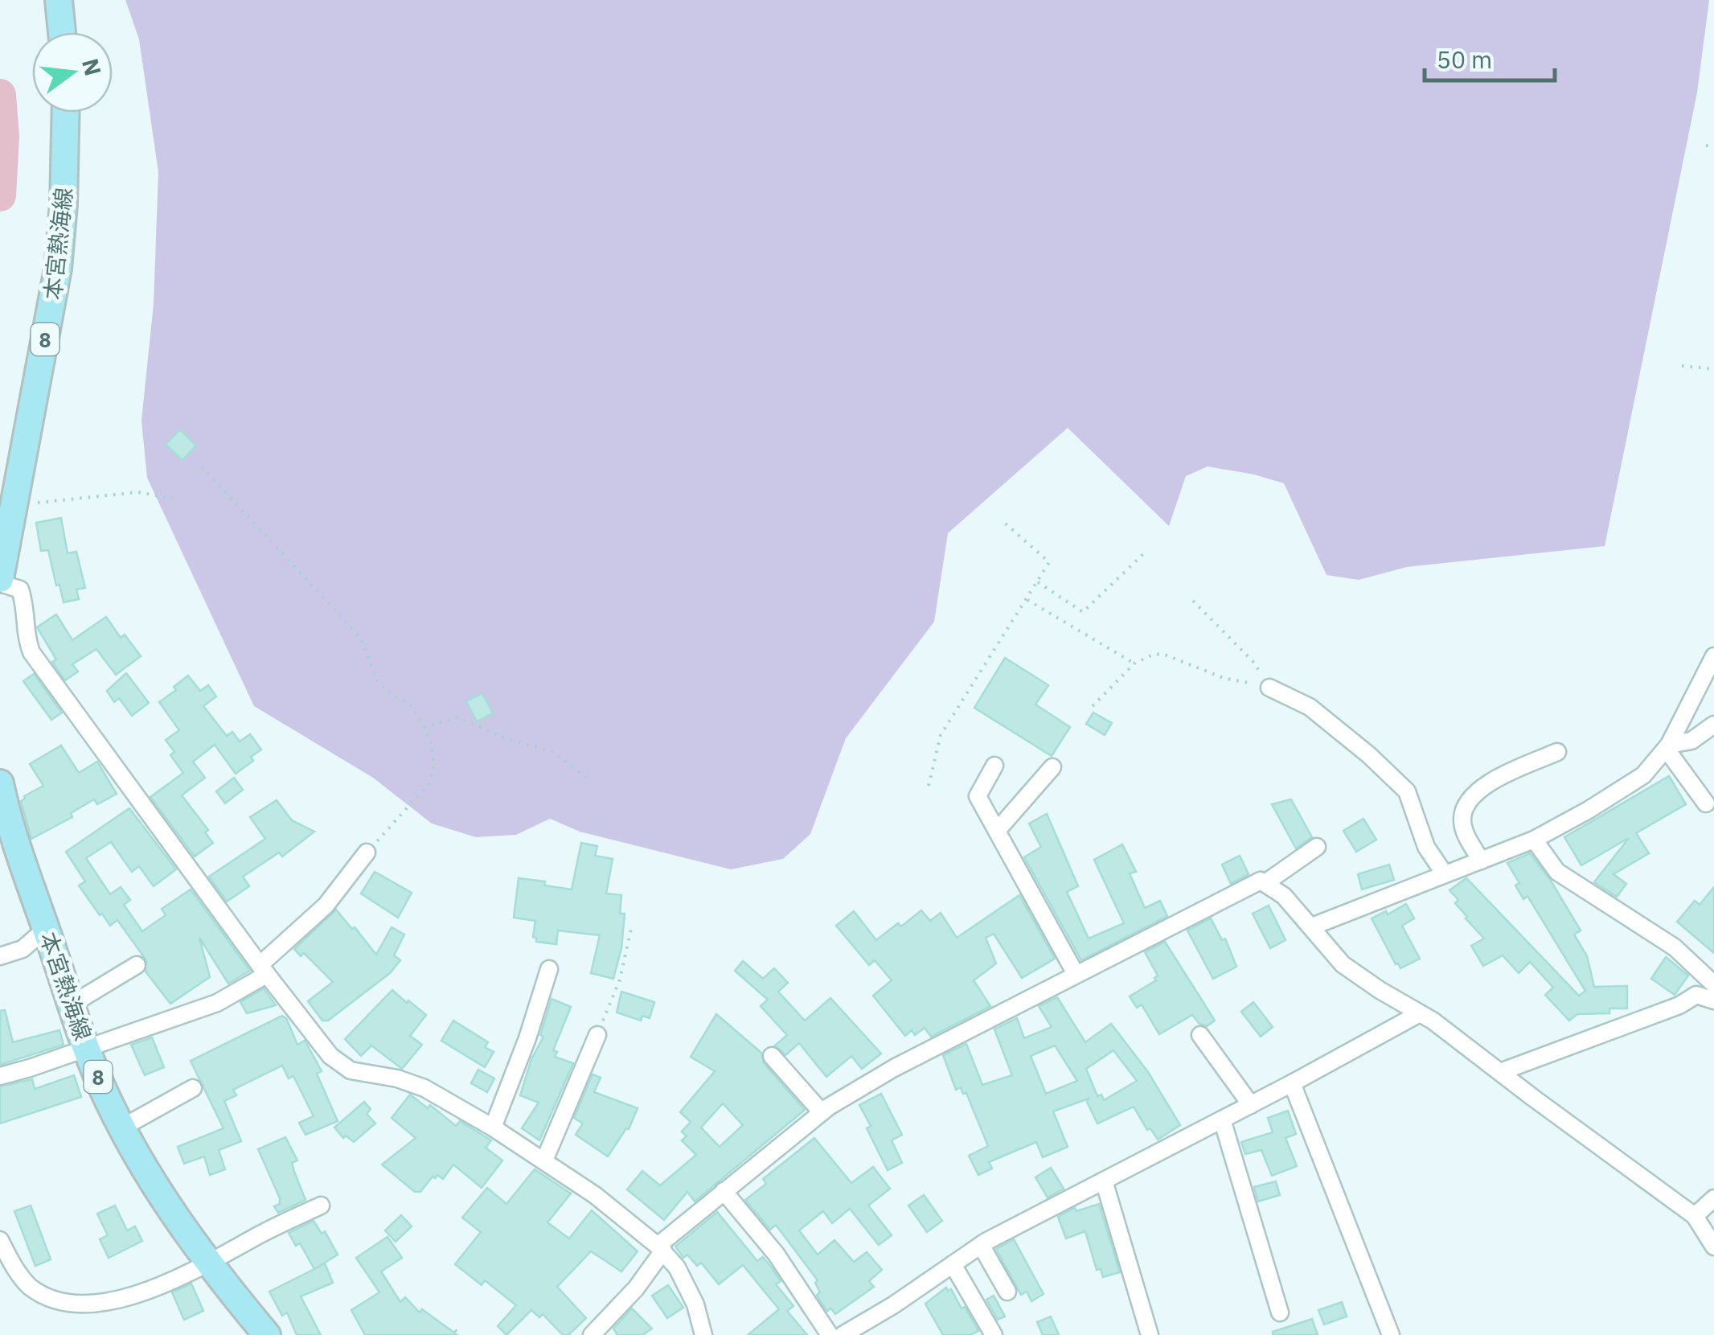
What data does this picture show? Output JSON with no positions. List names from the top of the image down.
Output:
{
  "streets": {
    "main road": ["本宮熱海線", "8"]
  },
  "scale_bar": "50 m",
  "north": "right"
}
